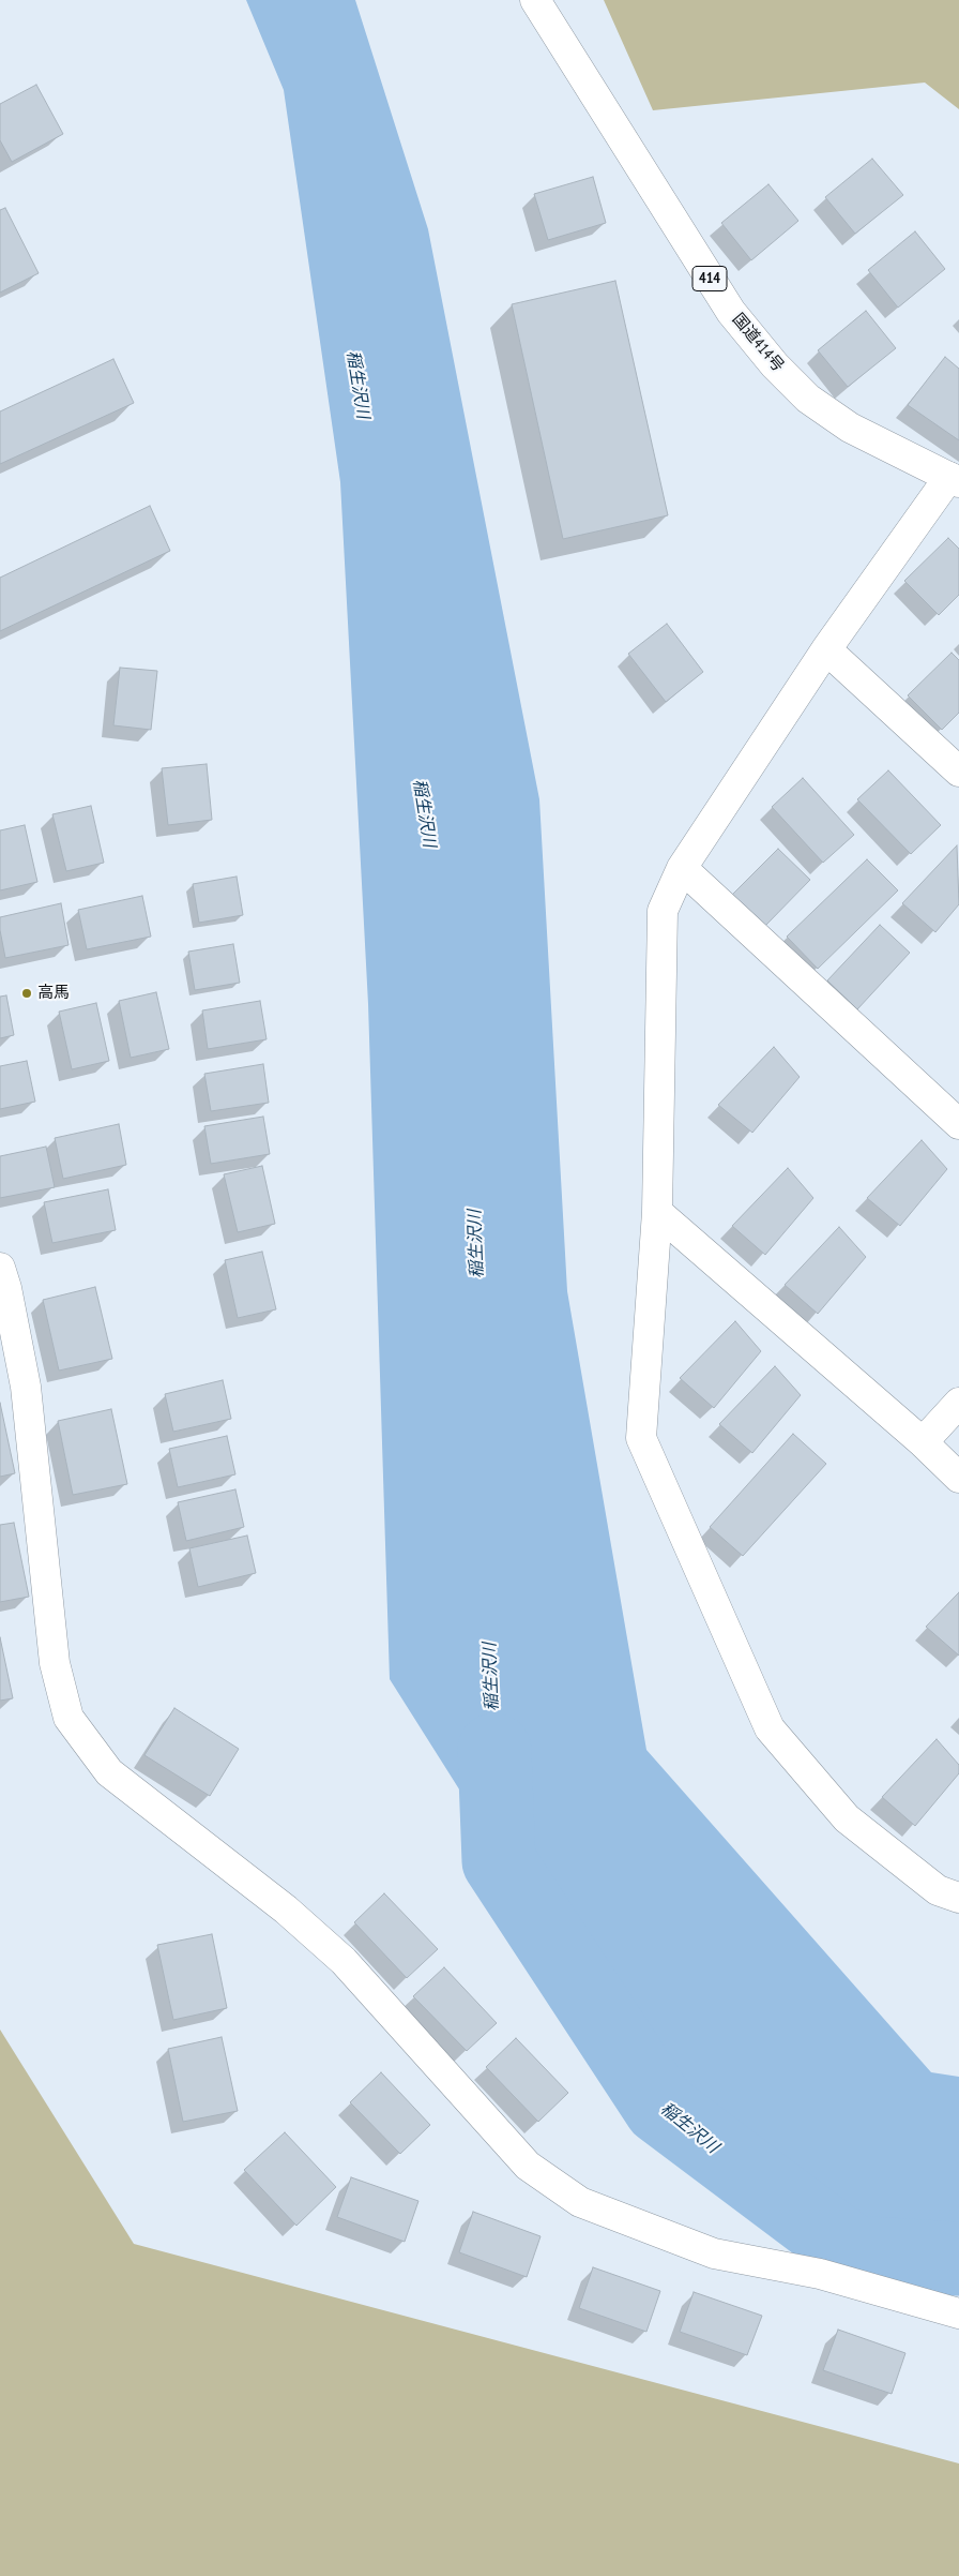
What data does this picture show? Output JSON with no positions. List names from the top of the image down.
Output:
{
  "streets": {
    "main road": ["414", "国道414号"]
  },
  "water": ["稲生沢川"],
  "places": ["高馬"]
}
